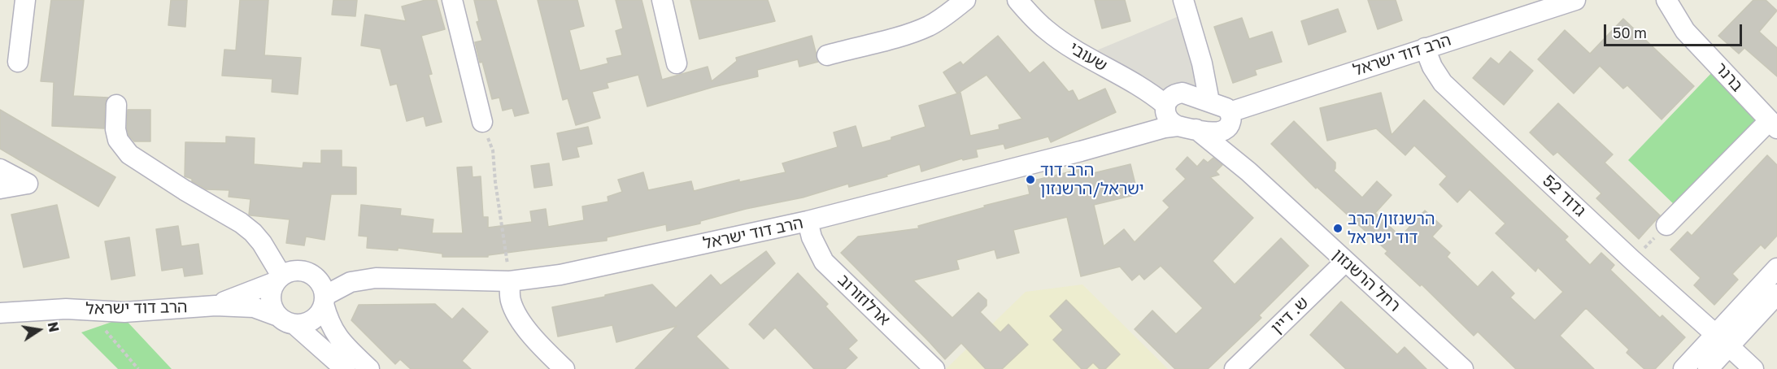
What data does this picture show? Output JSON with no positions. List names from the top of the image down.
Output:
{
  "streets": {
    "street": [
      "הרב דוד ישראל",
      "שעובי",
      "ברנר",
      "גדוד 52",
      "רחל הרשנזון",
      "ארלוזורוב",
      "ש. דיין"
    ]
  },
  "crossings": [
    ["הרב דוד ישראל", "גדוד 52"],
    ["הרב דוד ישראל", "רחל הרשנזון"],
    ["הרב דוד ישראל", "ארלוזורוב"],
    ["שעובי", "רחל הרשנזון"],
    ["רחל הרשנזון", "ש. דיין"]
  ],
  "places": ["הרב דוד ישראל/הרשנזון", "הרשנזון/הרב דוד ישראל"],
  "scale_bar": "50 m",
  "north": "right"
}
